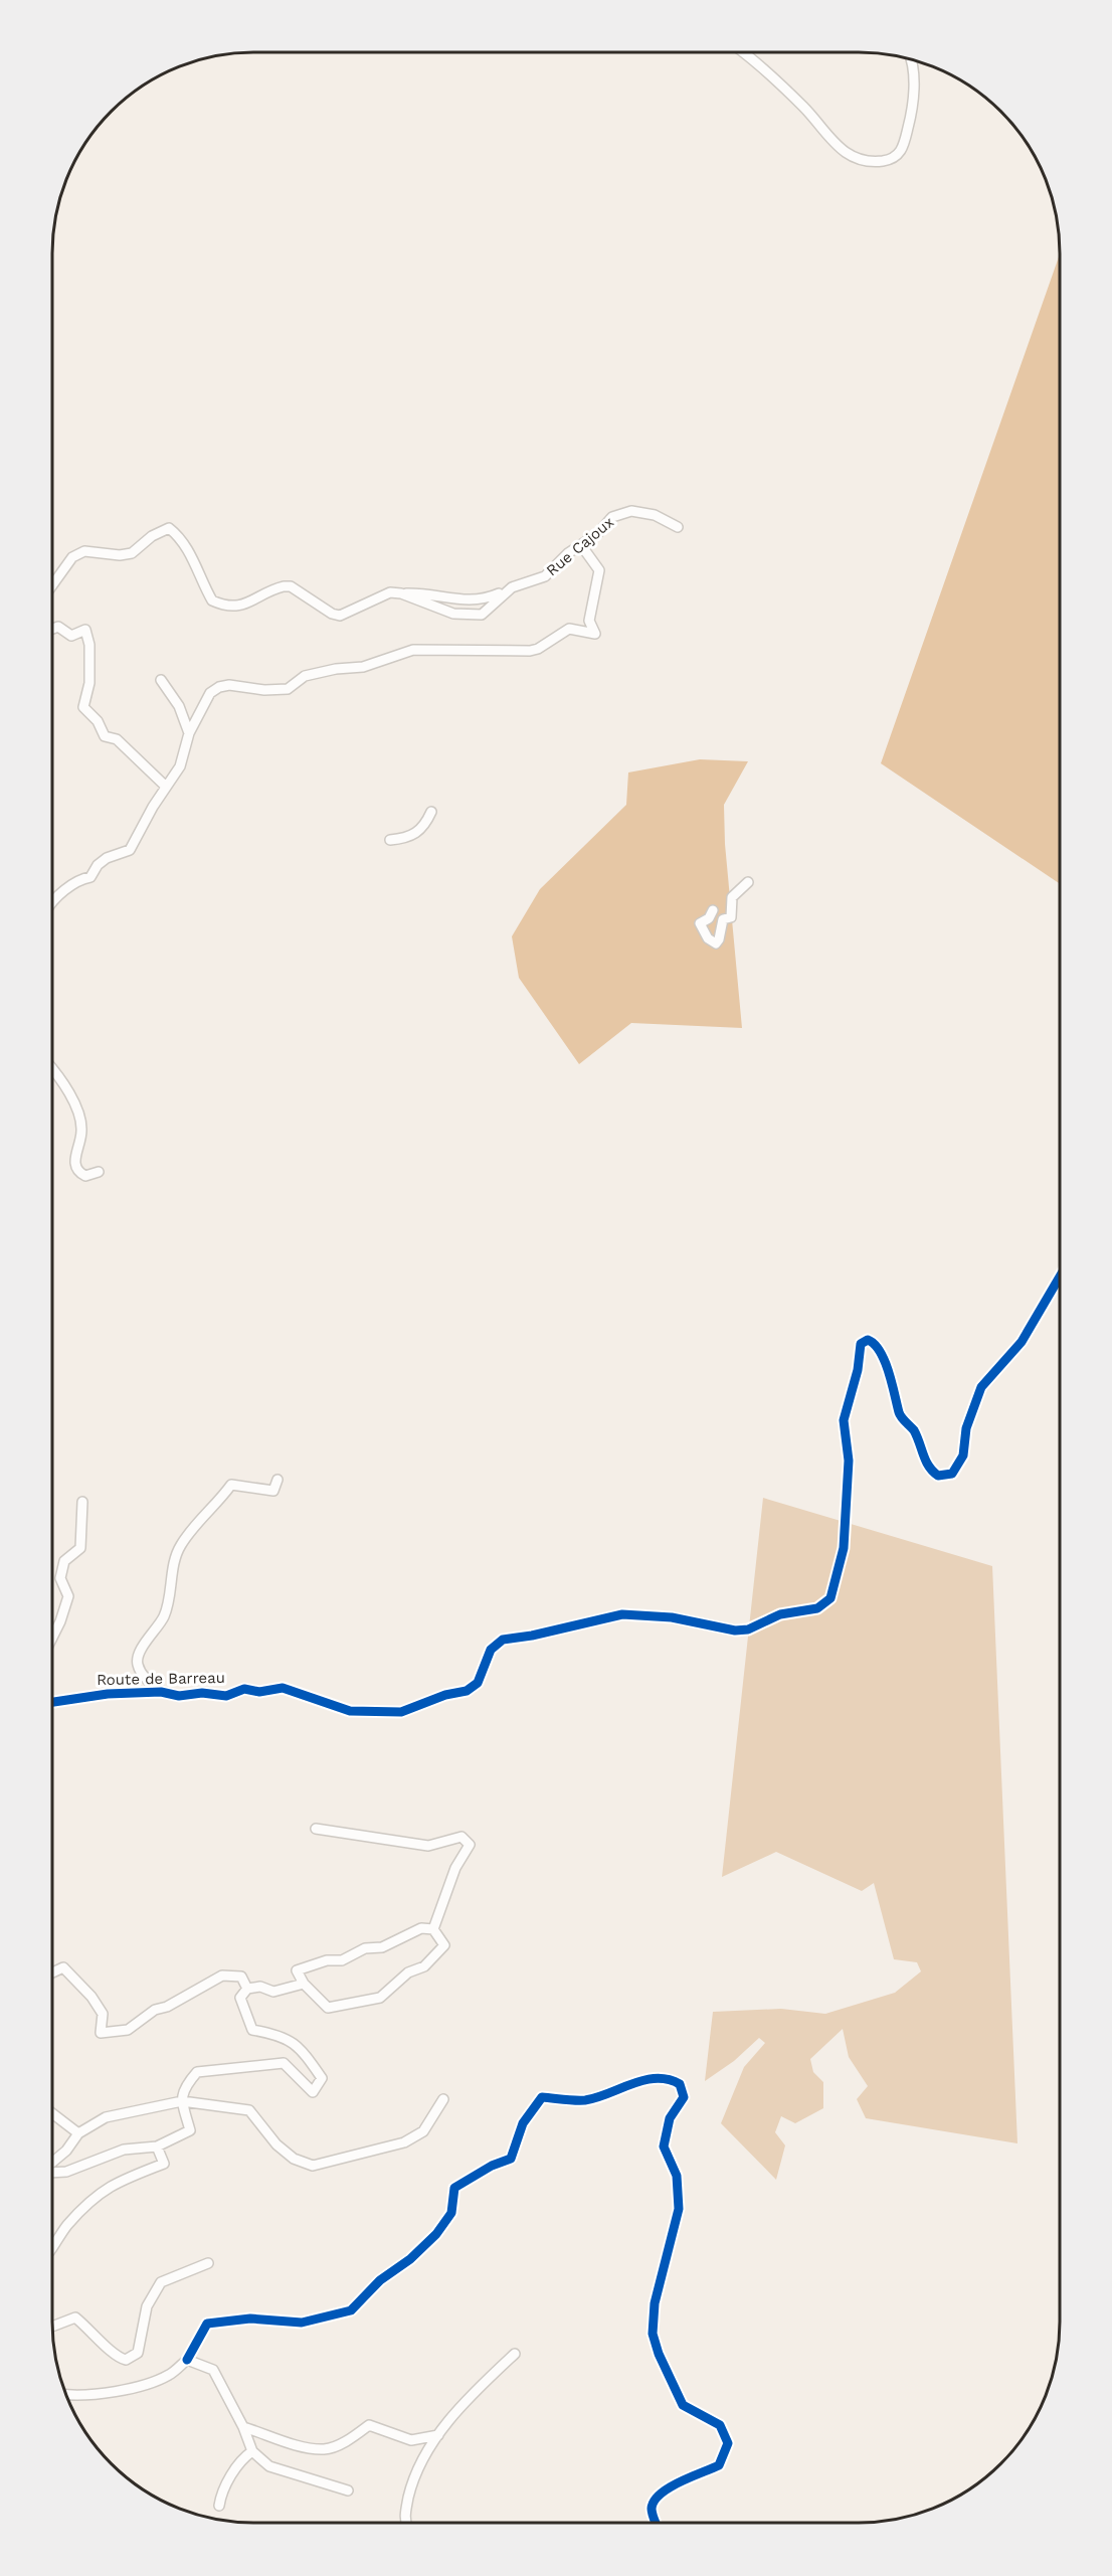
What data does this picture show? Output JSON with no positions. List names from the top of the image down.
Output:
{
  "streets": {
    "street": ["Rue Cajoux", "Route de Barreau"]
  }
}
